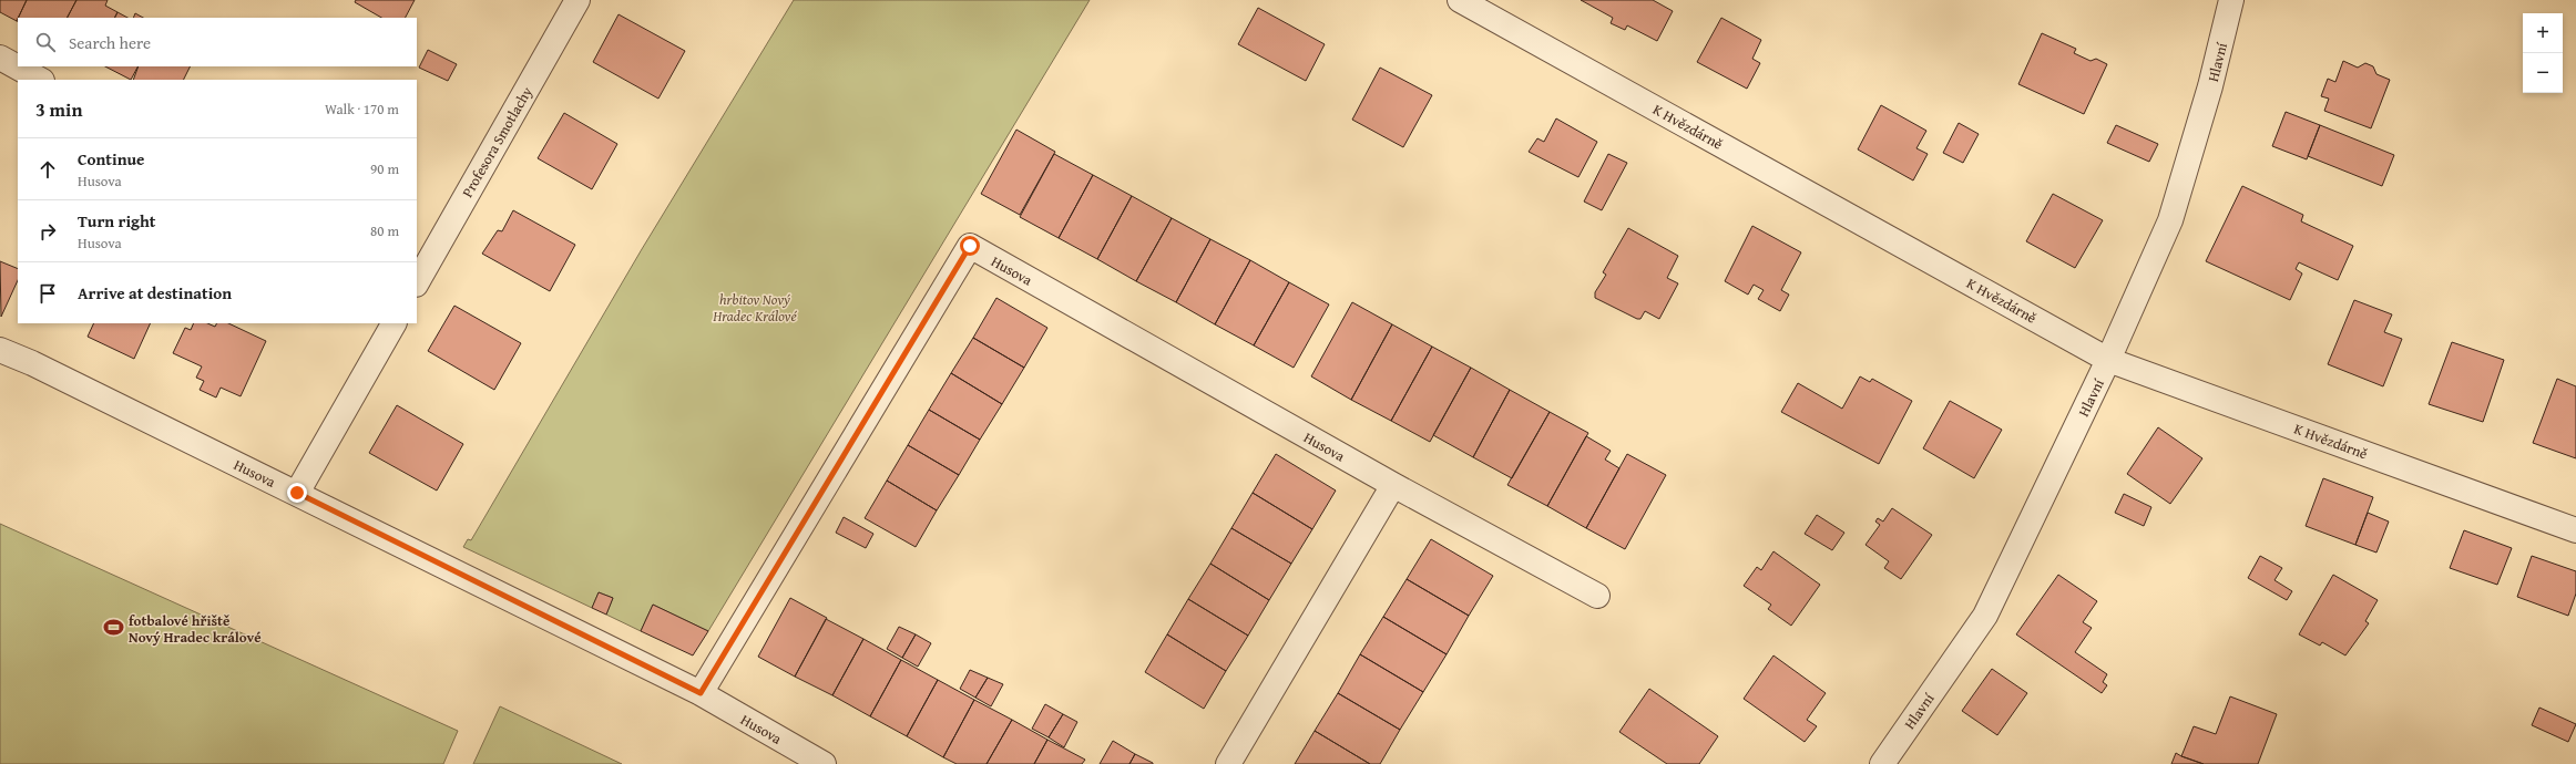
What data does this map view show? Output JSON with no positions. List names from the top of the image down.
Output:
{
  "streets": {
    "street": [
      "Hlavní",
      "K Hvězdárně",
      "Profesora Smotlachy",
      "Husova"
    ]
  },
  "crossings": [
    ["Hlavní", "K Hvězdárně"]
  ],
  "parks": ["hrbitov Nový Hradec Králové"],
  "places": {
    "sports": ["fotbalové hřiště Nový Hradec králové"]
  },
  "page": {
    "map_buttons": ["+", "−"],
    "search": "Search here",
    "heading": ["3 min", "Walk · 170 m"],
    "list": [
      ["Continue", "Husova", "90 m"],
      ["Turn right", "Husova", "80 m"],
      "Arrive at destination"
    ]
  }
}
